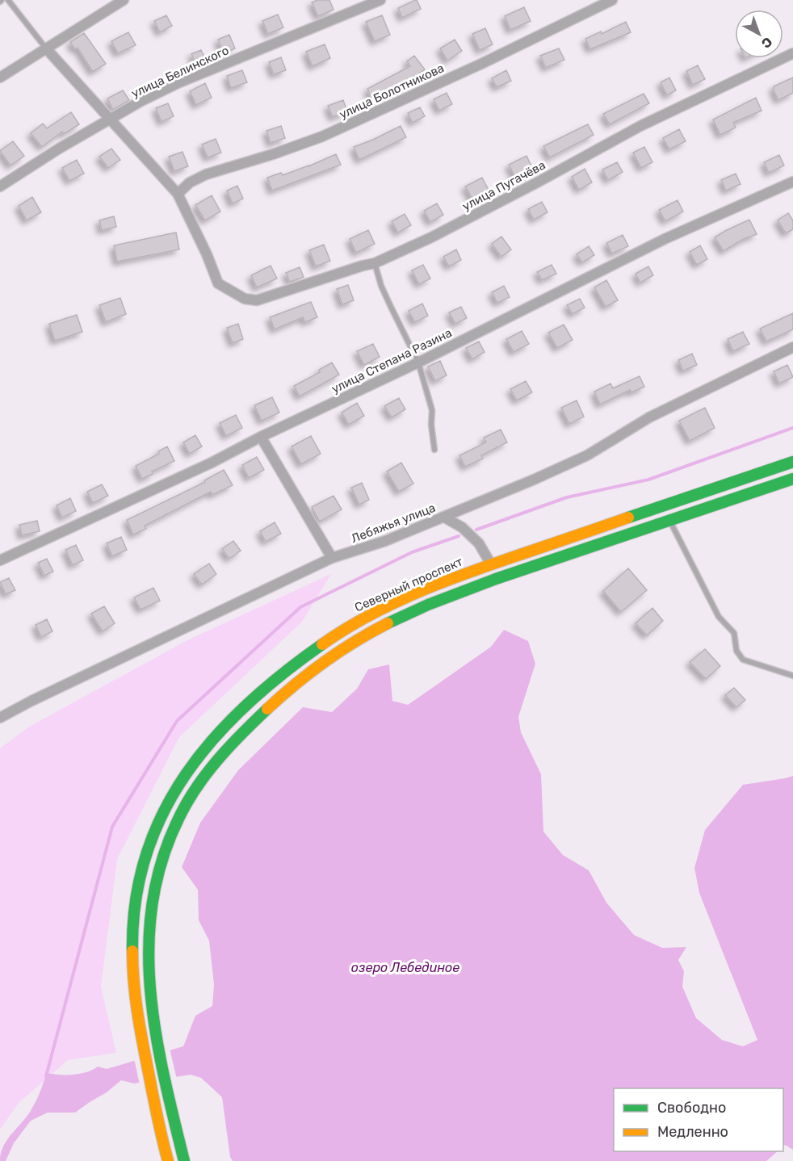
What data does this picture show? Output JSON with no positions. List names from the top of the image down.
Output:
{
  "streets": {
    "main road": ["Северный проспект"],
    "street": [
      "улица Белинского",
      "улица Болотникова",
      "улица Пугачёва",
      "улица Степана Разина",
      "Лебяжья улица"
    ]
  },
  "crossings": [
    ["улица Болотникова", "улица Пугачёва"]
  ],
  "water": ["озеро Лебединое"],
  "legend": ["Свободно", "Медленно"],
  "north": "bottom right"
}
